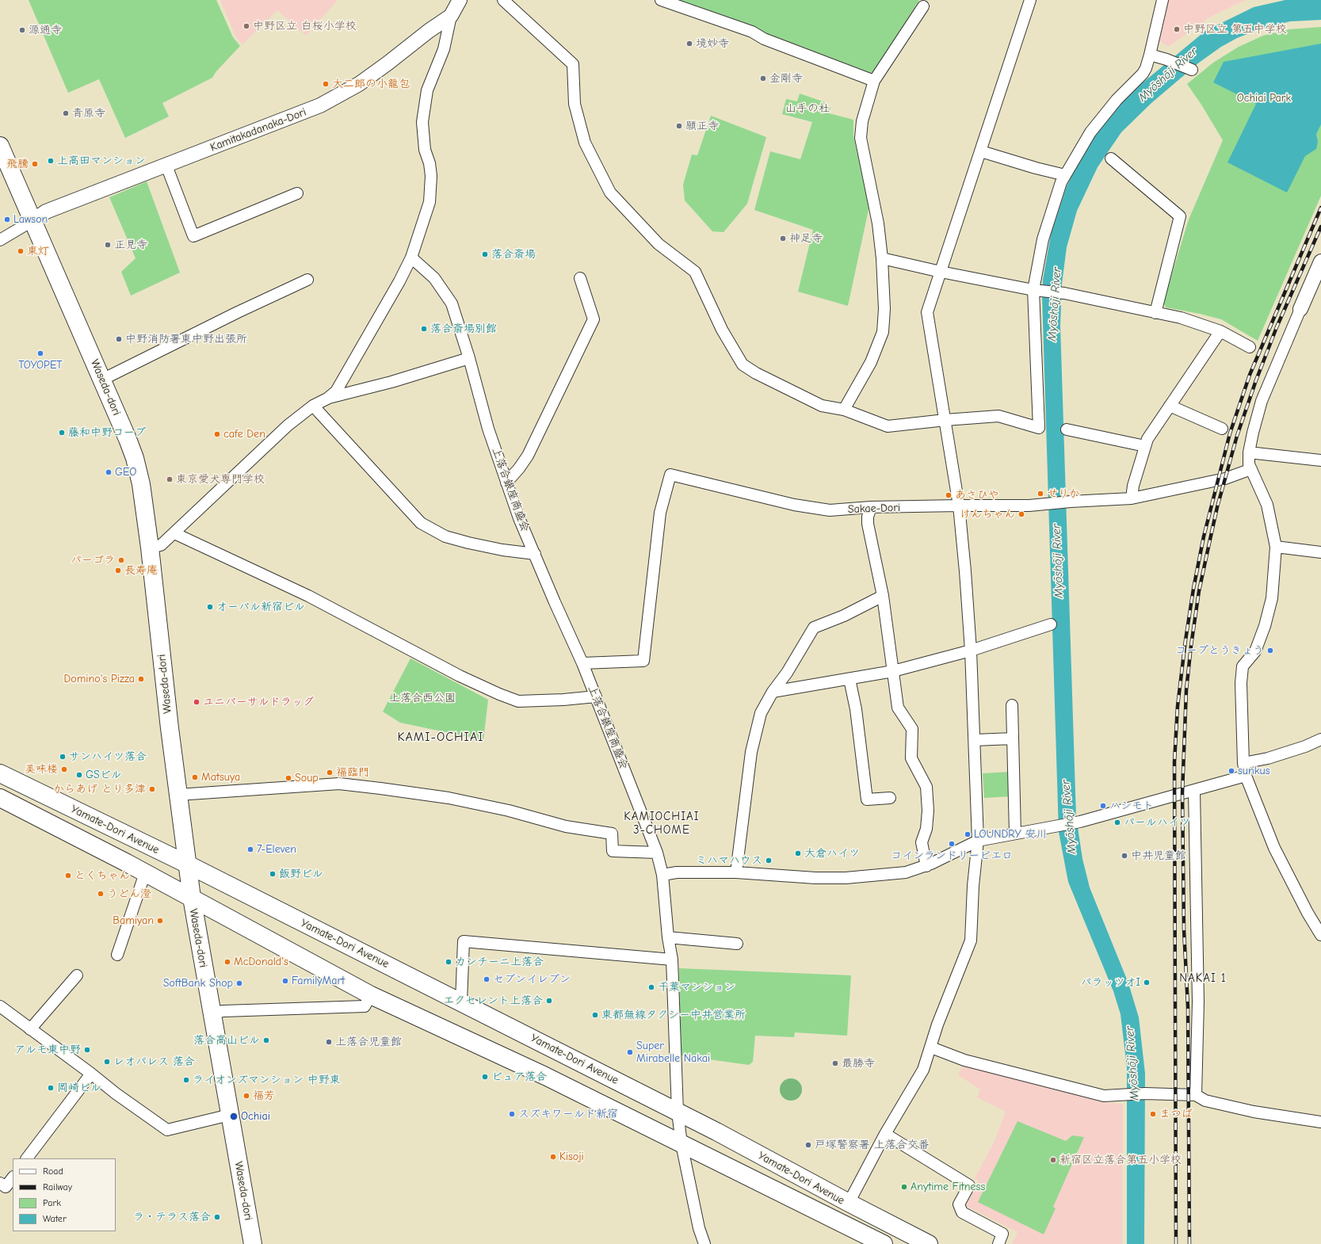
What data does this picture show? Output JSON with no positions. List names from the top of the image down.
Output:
{
  "streets": {
    "main road": ["Waseda-dori", "Yamate-Dori Avenue"],
    "street": ["Kamitakadanaka-Dori", "上落合銀座商盛会", "Sakae-Dori"]
  },
  "crossings": [
    ["Kamitakadanaka-Dori", "Waseda-dori"],
    ["Waseda-dori", "Yamate-Dori Avenue"],
    ["上落合銀座商盛会", "Sakae-Dori"],
    ["上落合銀座商盛会", "Yamate-Dori Avenue"]
  ],
  "districts": ["KAMI-OCHIAI", "KAMIOCHIAI 3-CHOME", "NAKAI 1"],
  "water": ["Myōshōji River"],
  "parks": ["Ochiai Park", "山手の杜", "上落合西公園"],
  "places": [
    "中野区立 白桜小学校",
    "中野区立 第五中学校",
    "源通寺",
    "境妙寺",
    "金剛寺",
    "大二郎の小籠包",
    "青原寺",
    "願正寺",
    "上高田マンション",
    "飛騰",
    "Lawson",
    "神足寺",
    "正見寺",
    "東灯",
    "落合斎場",
    "落合斎場別館",
    "中野消防署東中野出張所",
    "TOYOPET",
    "藤和中野コープ",
    "cafe Den",
    "GEO",
    "東京愛犬専門学校",
    "せりか",
    "あさひや",
    "けんちゃん",
    "パーゴラ",
    "長寿庵",
    "オーバル新宿ビル",
    "コープとうきょう",
    "Domino's Pizza",
    "ユニバーサルドラッグ",
    "サンハイツ落合",
    "美味楼",
    "sunkus",
    "福臨門",
    "GSビル",
    "Matsuya",
    "Soup",
    "からあげ とり多津",
    "ハシモト",
    "パールハイツ",
    "LOUNDRY 安川",
    "コインランドリーピエロ",
    "7-Eleven",
    "大倉ハイツ",
    "中井児童館",
    "ミハマハウス",
    "飯野ビル",
    "とくちゃん",
    "うどん澄",
    "Bamiyan",
    "McDonald's",
    "カンチーニ上落合",
    "セブンイレブン",
    "FamilyMart",
    "パラッツオI",
    "SoftBank Shop",
    "千葉マンション",
    "エクセレント上落合",
    "東都無線タクシー中井営業所",
    "落合高山ビル",
    "上落合児童館",
    "アルモ東中野",
    "Super Mirabelle Nakai",
    "レオパレス 落合",
    "最勝寺",
    "ビュア落合",
    "ライオンズマンション 中野東",
    "岡崎ビル",
    "福芳",
    "スズキワールド新宿",
    "まつば",
    "Ochiai",
    "戸塚警察署 上落合交番",
    "Kisoji",
    "新宿区立落合第五小学校",
    "Anytime Fitness",
    "ラ・テラス落合"
  ],
  "legend": [
    "Road",
    "Railway",
    "Park",
    "Water"
  ]
}
